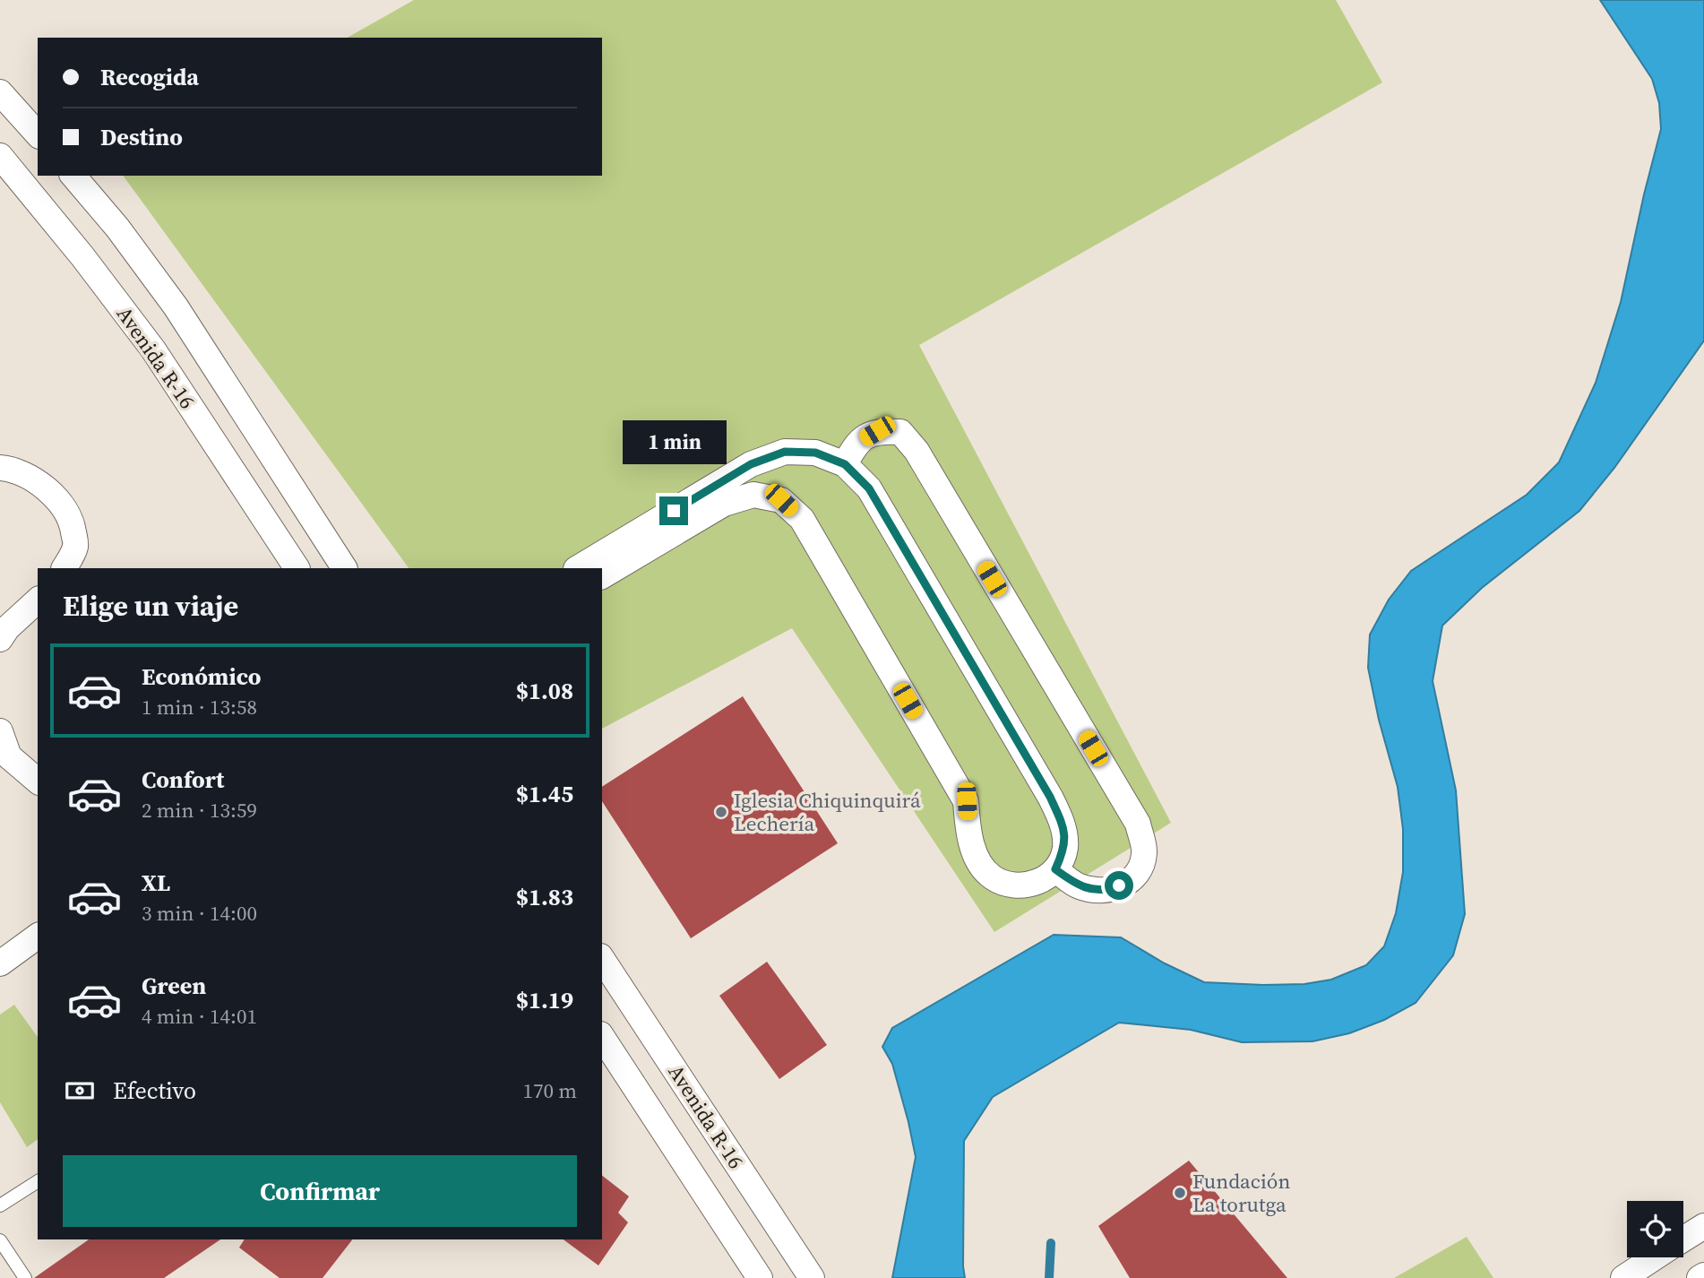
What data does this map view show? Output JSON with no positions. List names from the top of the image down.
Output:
{
  "streets": {
    "street": ["Avenida R-16"]
  },
  "places": ["Iglesia Chiquinquirá Lechería", "Fundación La torutga"],
  "page": {
    "banner": ["Recogida", "Destino"],
    "bubble": "1 min",
    "heading": "Elige un viaje",
    "list": [
      {
        "name": "Económico",
        "note": "1 min · 13:58",
        "value": "$1.08"
      },
      {
        "name": "Confort",
        "note": "2 min · 13:59",
        "value": "$1.45"
      },
      {
        "name": "XL",
        "note": "3 min · 14:00",
        "value": "$1.83"
      },
      {
        "name": "Green",
        "note": "4 min · 14:01",
        "value": "$1.19"
      }
    ],
    "pay": ["Efectivo", "170 m"],
    "buttons": "Confirmar"
  }
}
